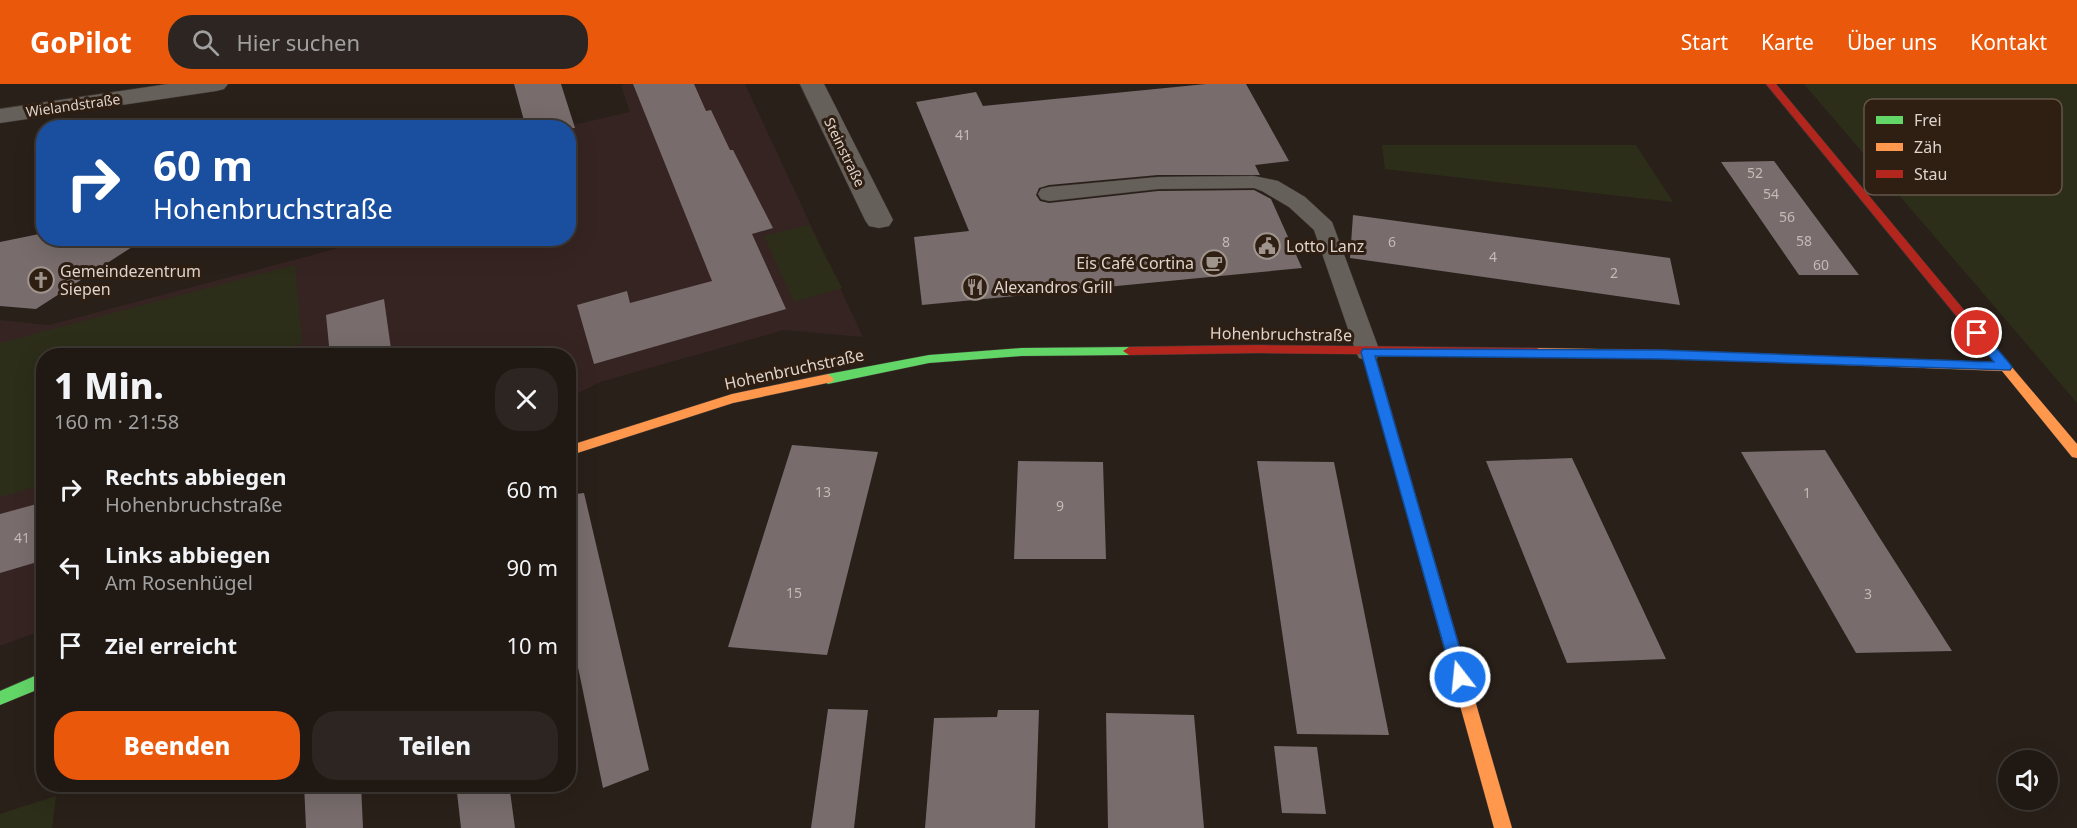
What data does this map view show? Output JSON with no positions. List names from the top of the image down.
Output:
{
  "streets": {
    "street": ["Wielandstraße", "Steinstraße", "Hohenbruchstraße"]
  },
  "places": {
    "public building": ["Lotto Lanz"],
    "cafe": ["Eis Café Cortina"],
    "church": ["Gemeindezentrum Siepen"],
    "restaurant": ["Alexandros Grill"]
  },
  "house_numbers": [
    "41",
    "52",
    "54",
    "56",
    "58",
    "8",
    "6",
    "4",
    "60",
    "2",
    "13",
    "1",
    "9",
    "41",
    "15",
    "3"
  ],
  "legend": ["Frei", "Zäh", "Stau"],
  "page": {
    "header": "GoPilot",
    "search": "Hier suchen",
    "nav": [
      "Start",
      "Karte",
      "Über uns",
      "Kontakt"
    ],
    "turn": ["60 m", "Hohenbruchstraße"],
    "heading": ["1 Min.", "160 m · 21:58"],
    "list": [
      {
        "name": "Rechts abbiegen",
        "note": "Hohenbruchstraße",
        "value": "60 m"
      },
      {
        "name": "Links abbiegen",
        "note": "Am Rosenhügel",
        "value": "90 m"
      },
      {
        "name": "Ziel erreicht",
        "value": "10 m"
      }
    ],
    "buttons": ["Beenden", "Teilen"]
  }
}
